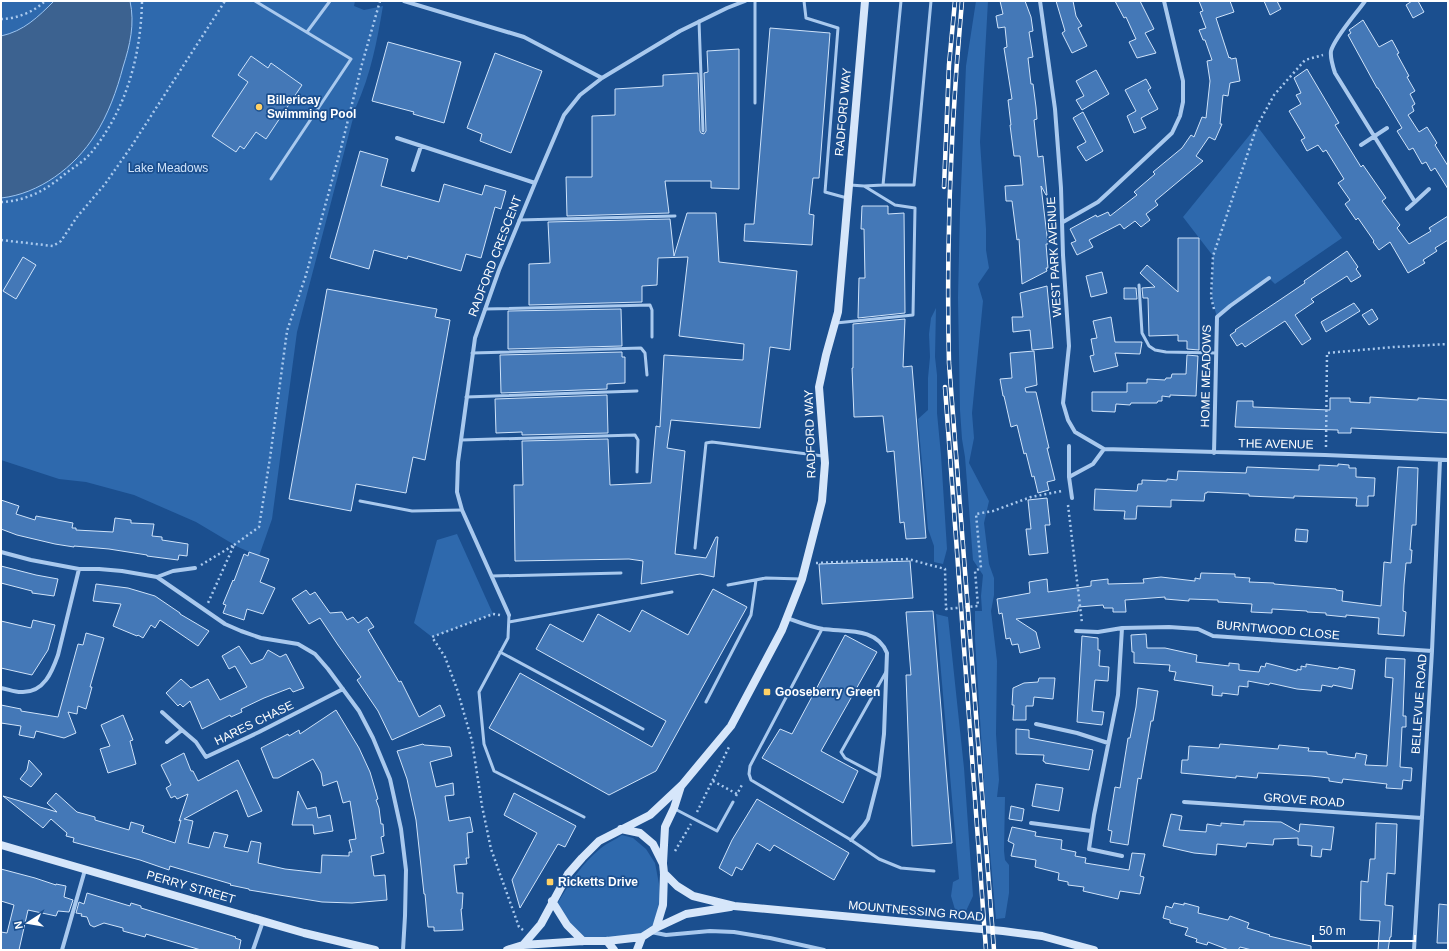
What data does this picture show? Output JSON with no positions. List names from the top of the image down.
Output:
{
  "streets": {
    "street": [
      "RADFORD WAY",
      "RADFORD CRESCENT",
      "WEST PARK AVENUE",
      "HOME MEADOWS",
      "THE AVENUE",
      "BURNTWOOD CLOSE",
      "BELLEVUE ROAD",
      "HARES CHASE",
      "GROVE ROAD",
      "PERRY STREET",
      "MOUNTNESSING ROAD"
    ]
  },
  "crossings": [
    ["RADFORD WAY", "MOUNTNESSING ROAD"],
    ["WEST PARK AVENUE", "THE AVENUE"],
    ["HOME MEADOWS", "THE AVENUE"],
    ["THE AVENUE", "BELLEVUE ROAD"],
    ["BURNTWOOD CLOSE", "BELLEVUE ROAD"],
    ["BELLEVUE ROAD", "GROVE ROAD"]
  ],
  "parks": ["Lake Meadows"],
  "places": {
    "other": ["Billericay Swimming Pool"],
    "transit": ["Gooseberry Green", "Ricketts Drive"]
  },
  "scale_bar": "50 m",
  "north": "left"
}
